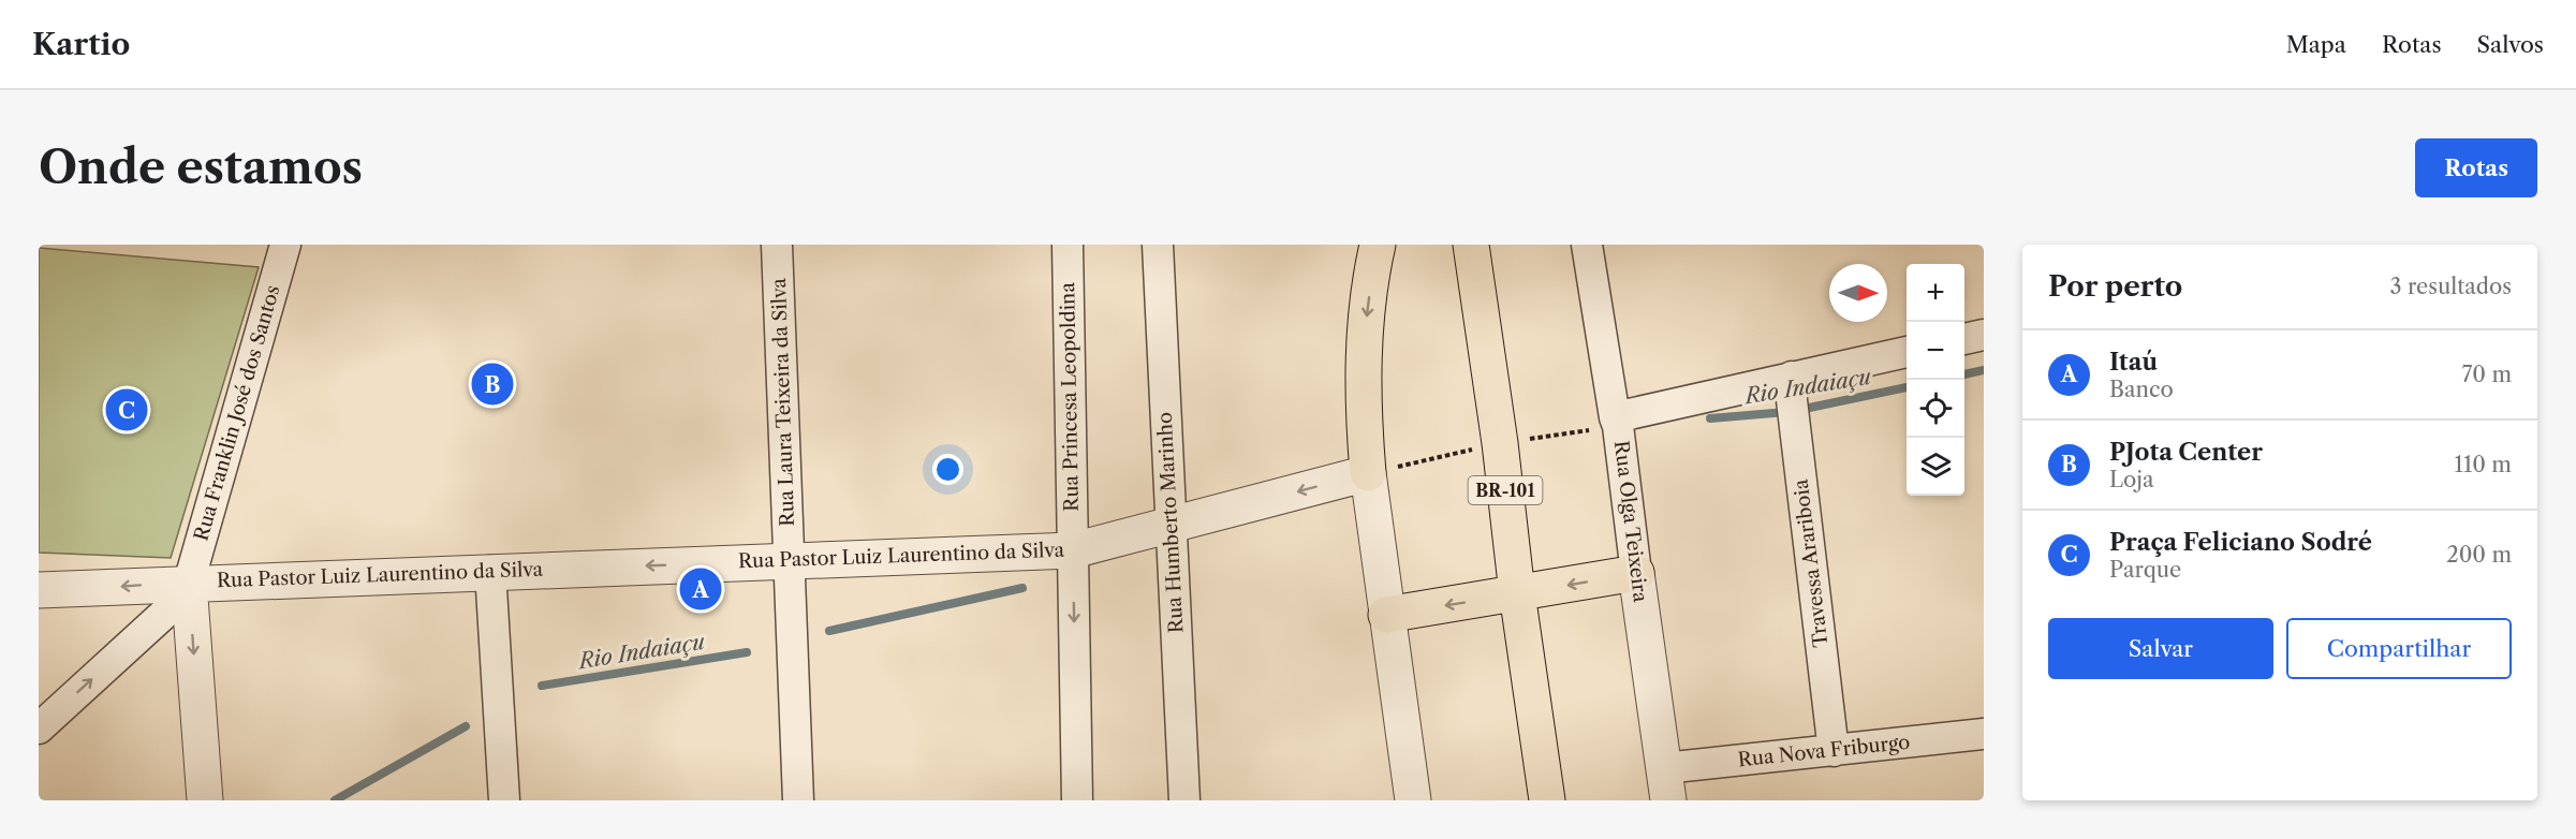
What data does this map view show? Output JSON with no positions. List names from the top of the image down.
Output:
{
  "streets": {
    "highway": ["BR-101"],
    "street": [
      "Rua Princesa Leopoldina",
      "Rua Laura Teixeira da Silva",
      "Rua Franklin José dos Santos",
      "Rua Olga Teixeira",
      "Rua Humberto Marinho",
      "Rua Pastor Luiz Laurentino da Silva",
      "Travessa Arariboia",
      "Rua Nova Friburgo"
    ]
  },
  "crossings": [
    ["Rua Princesa Leopoldina", "Rua Pastor Luiz Laurentino da Silva"],
    ["Rua Laura Teixeira da Silva", "Rua Pastor Luiz Laurentino da Silva"],
    ["Rua Franklin José dos Santos", "Rua Pastor Luiz Laurentino da Silva"],
    ["Rua Olga Teixeira", "Rua Nova Friburgo"],
    ["Rua Humberto Marinho", "Rua Pastor Luiz Laurentino da Silva"],
    ["Travessa Arariboia", "Rua Nova Friburgo"]
  ],
  "one_way": ["Rua Princesa Leopoldina", "Rua Pastor Luiz Laurentino da Silva"],
  "water": ["Rio Indaiaçu"],
  "north": "right",
  "page": {
    "header": "Kartio",
    "nav": ["Mapa", "Rotas", "Salvos"],
    "buttons": [
      "Rotas",
      ["Salvar", "Compartilhar"]
    ],
    "title": "Onde estamos",
    "heading": ["Por perto", "3 resultados"],
    "map_buttons": ["+", "−"],
    "list": [
      {
        "mark": "A",
        "name": "Itaú",
        "note": "Banco",
        "value": "70 m"
      },
      {
        "mark": "B",
        "name": "PJota Center",
        "note": "Loja",
        "value": "110 m"
      },
      {
        "mark": "C",
        "name": "Praça Feliciano Sodré",
        "note": "Parque",
        "value": "200 m"
      }
    ],
    "pins": ["B", "C", "A"]
  }
}
